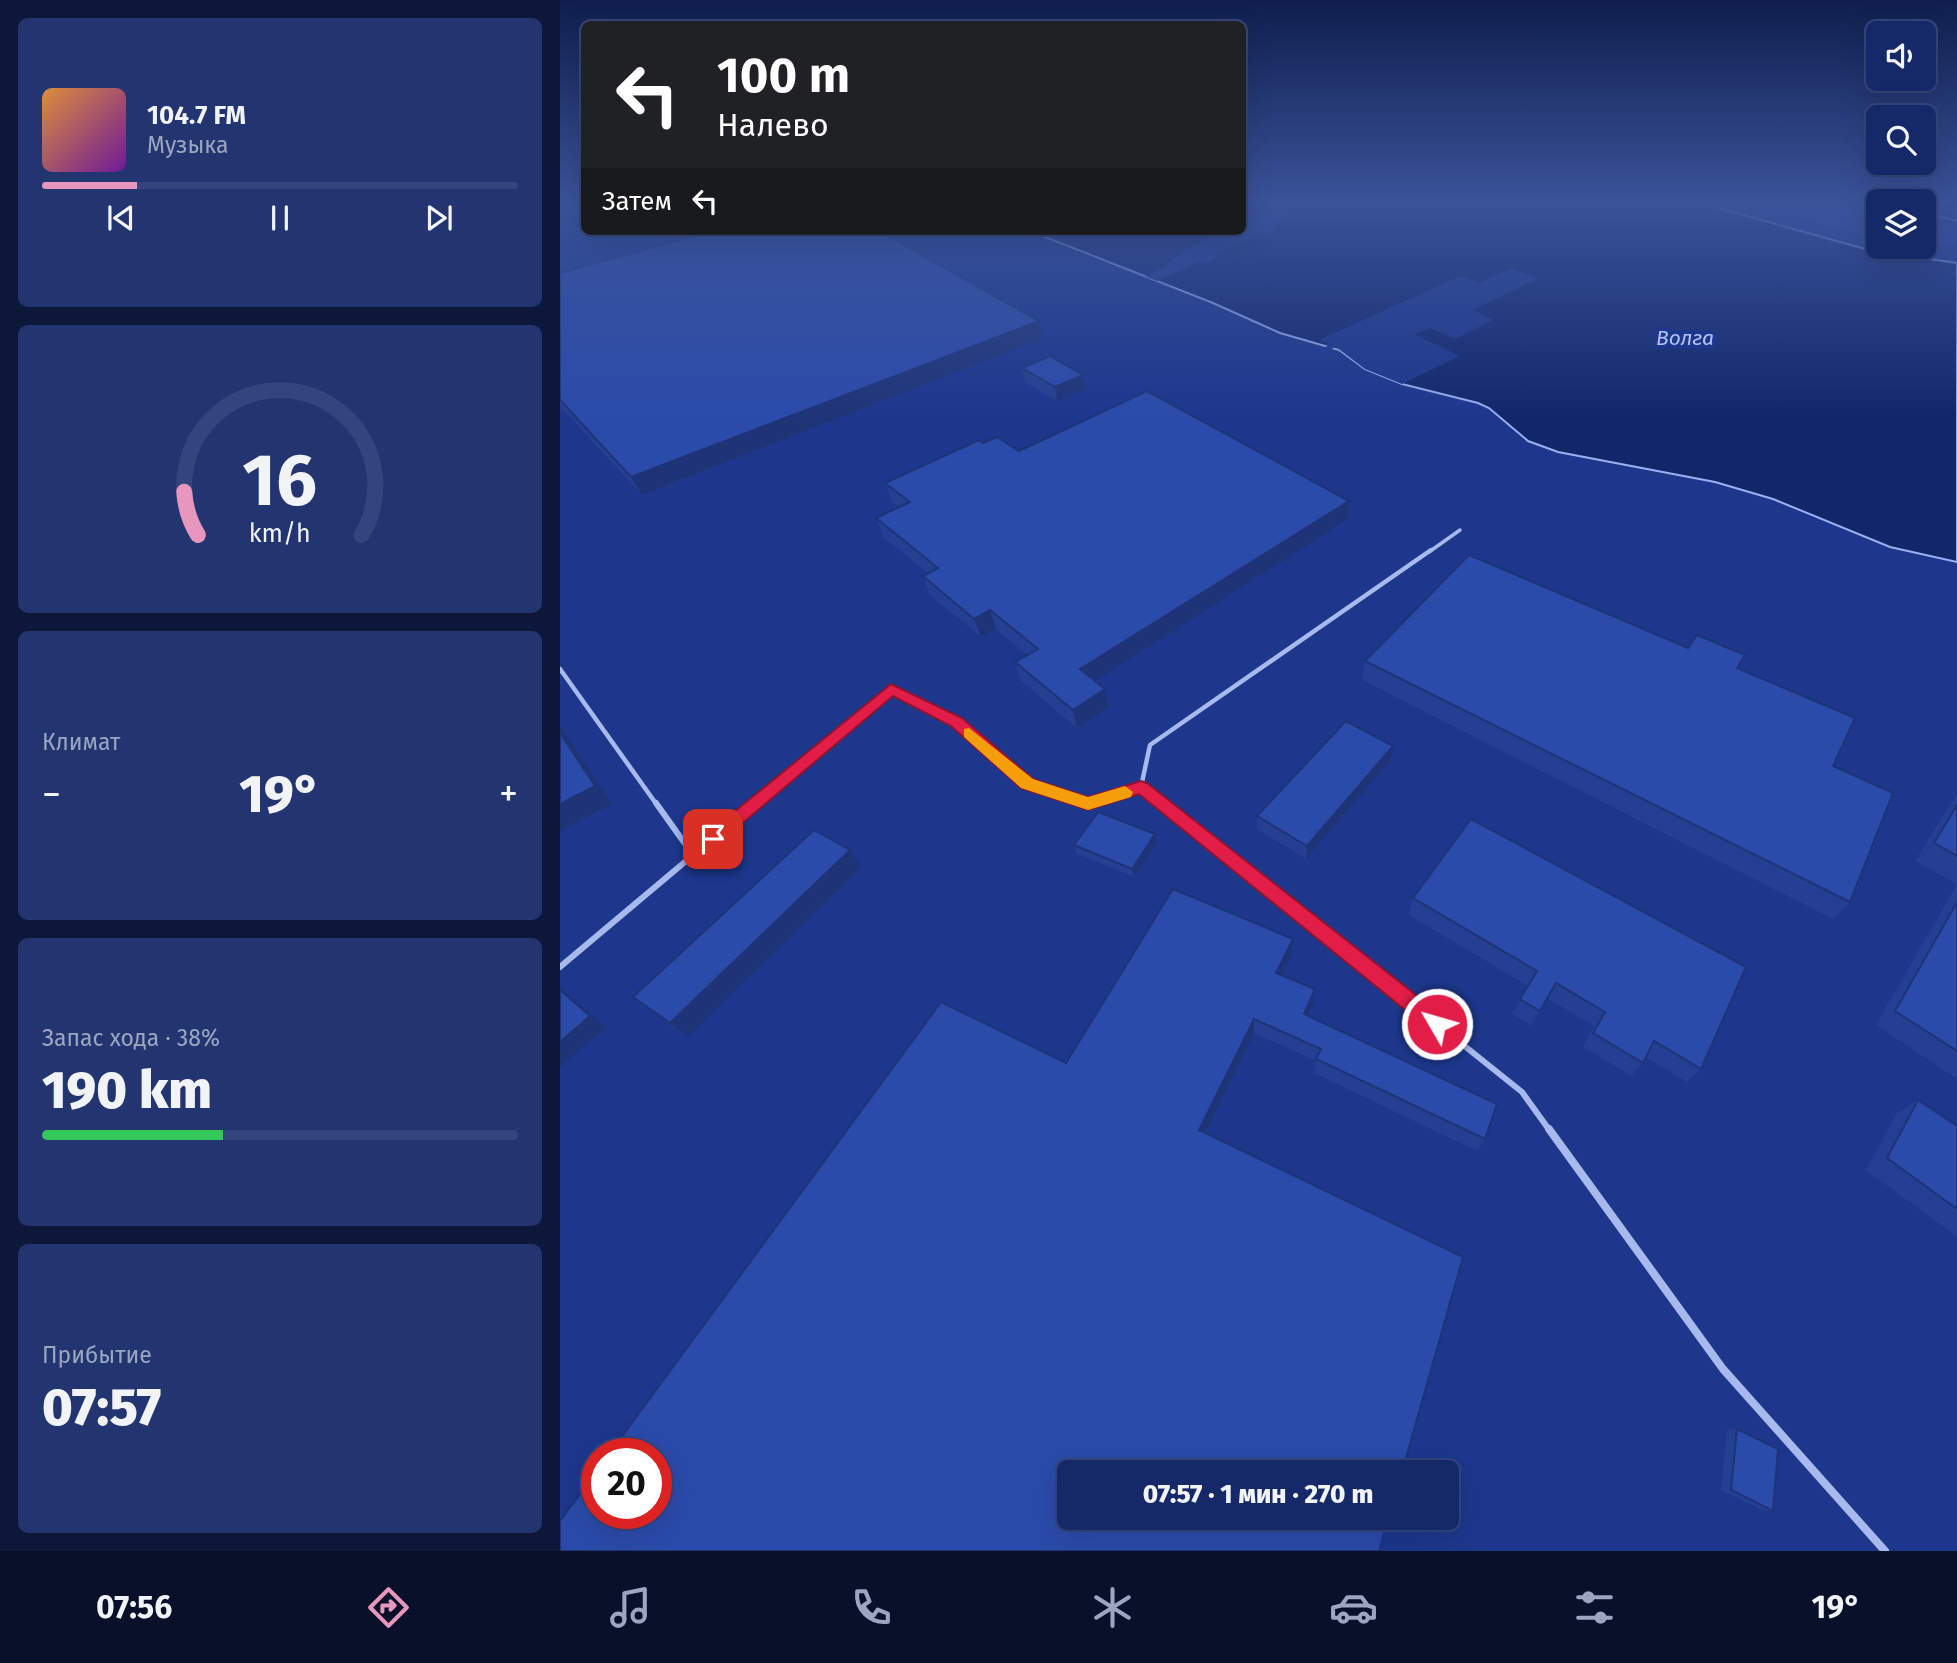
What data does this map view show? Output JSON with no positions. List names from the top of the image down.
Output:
{
  "water": ["Волга"],
  "page": {
    "turn": ["100 m", "Налево"],
    "song": ["104.7 FM", "Музыка"],
    "then": "Затем",
    "tile": [
      "Климат",
      ["Запас хода · 38%", "190 km"],
      ["Прибытие", "07:57"]
    ],
    "heat": ["−", "19°", "+"],
    "limit": "20",
    "trip": "07:57 · 1 мин · 270 m",
    "tabs": ["07:56", "19°"],
    "gauge": ["16", "km/h"]
  }
}
